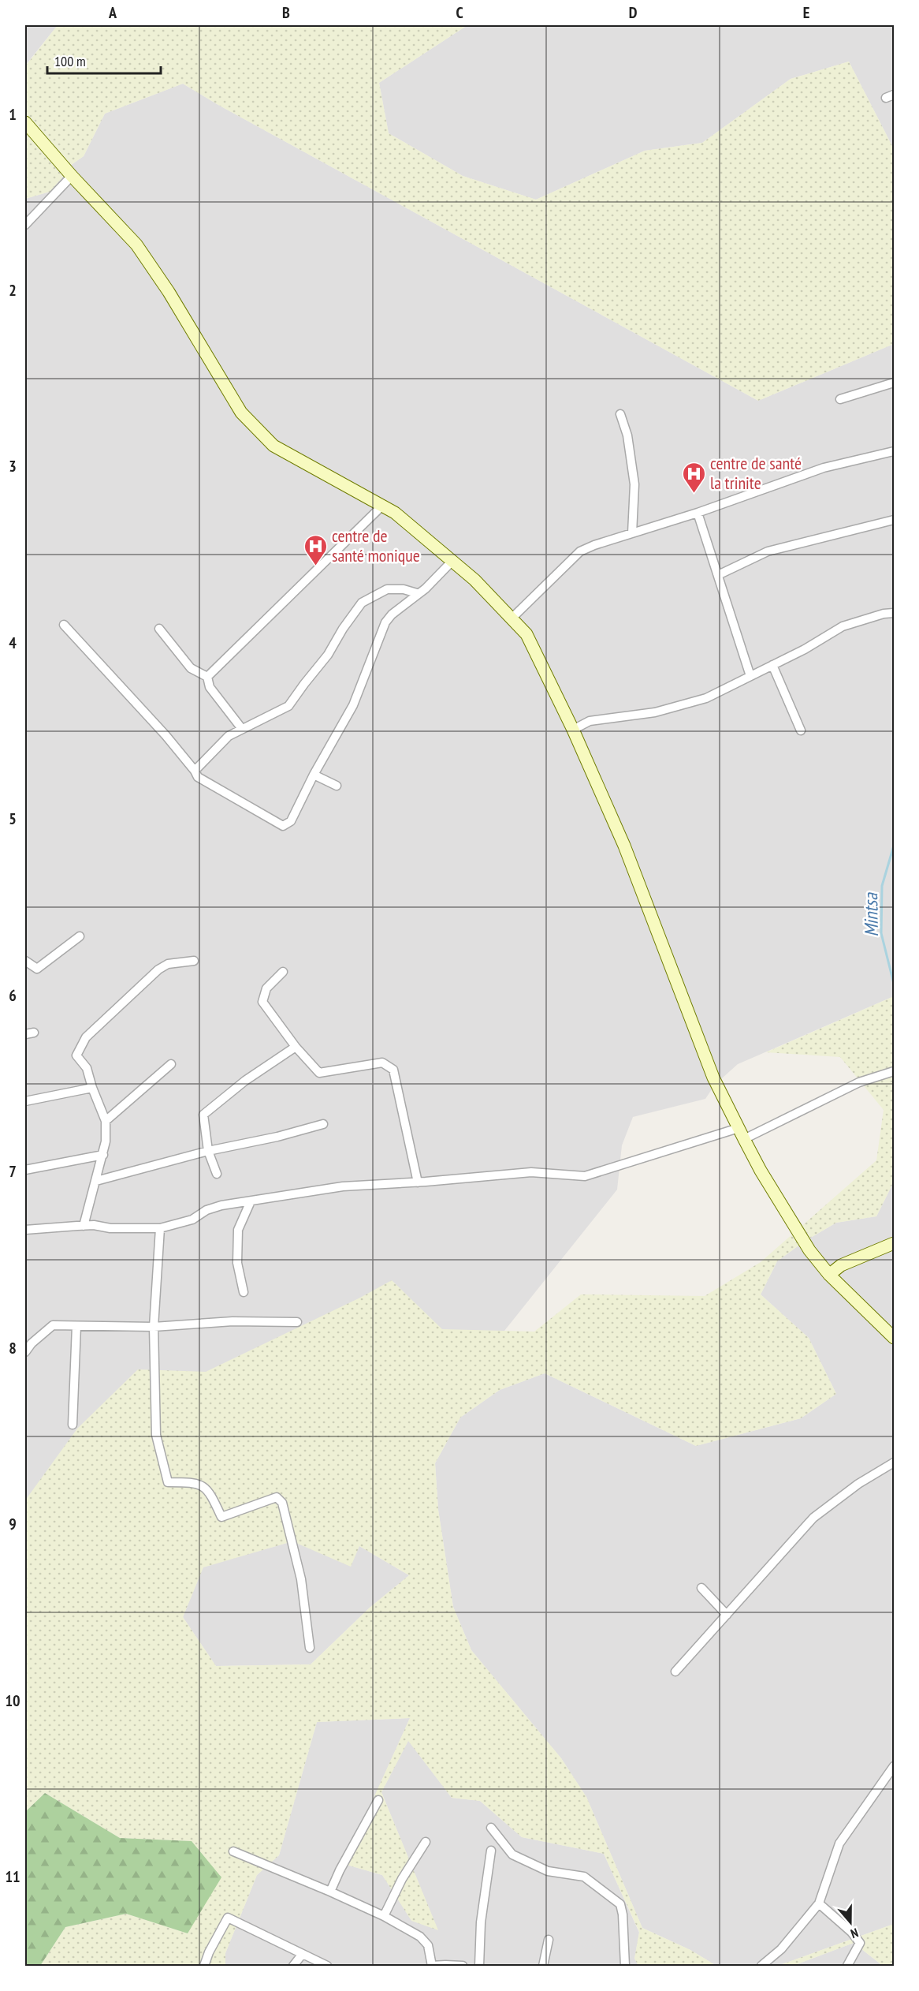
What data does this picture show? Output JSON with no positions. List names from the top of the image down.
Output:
{
  "water": ["Mintsa"],
  "places": {
    "hospital": ["centre de santé la trinite", "centre de santé monique"]
  },
  "scale_bar": "100 m",
  "north": "bottom",
  "grid": {
    "columns": [
      "A",
      "B",
      "C",
      "D",
      "E"
    ],
    "rows": [
      "1",
      "2",
      "3",
      "4",
      "5",
      "6",
      "7",
      "8",
      "9",
      "10",
      "11"
    ]
  }
}
